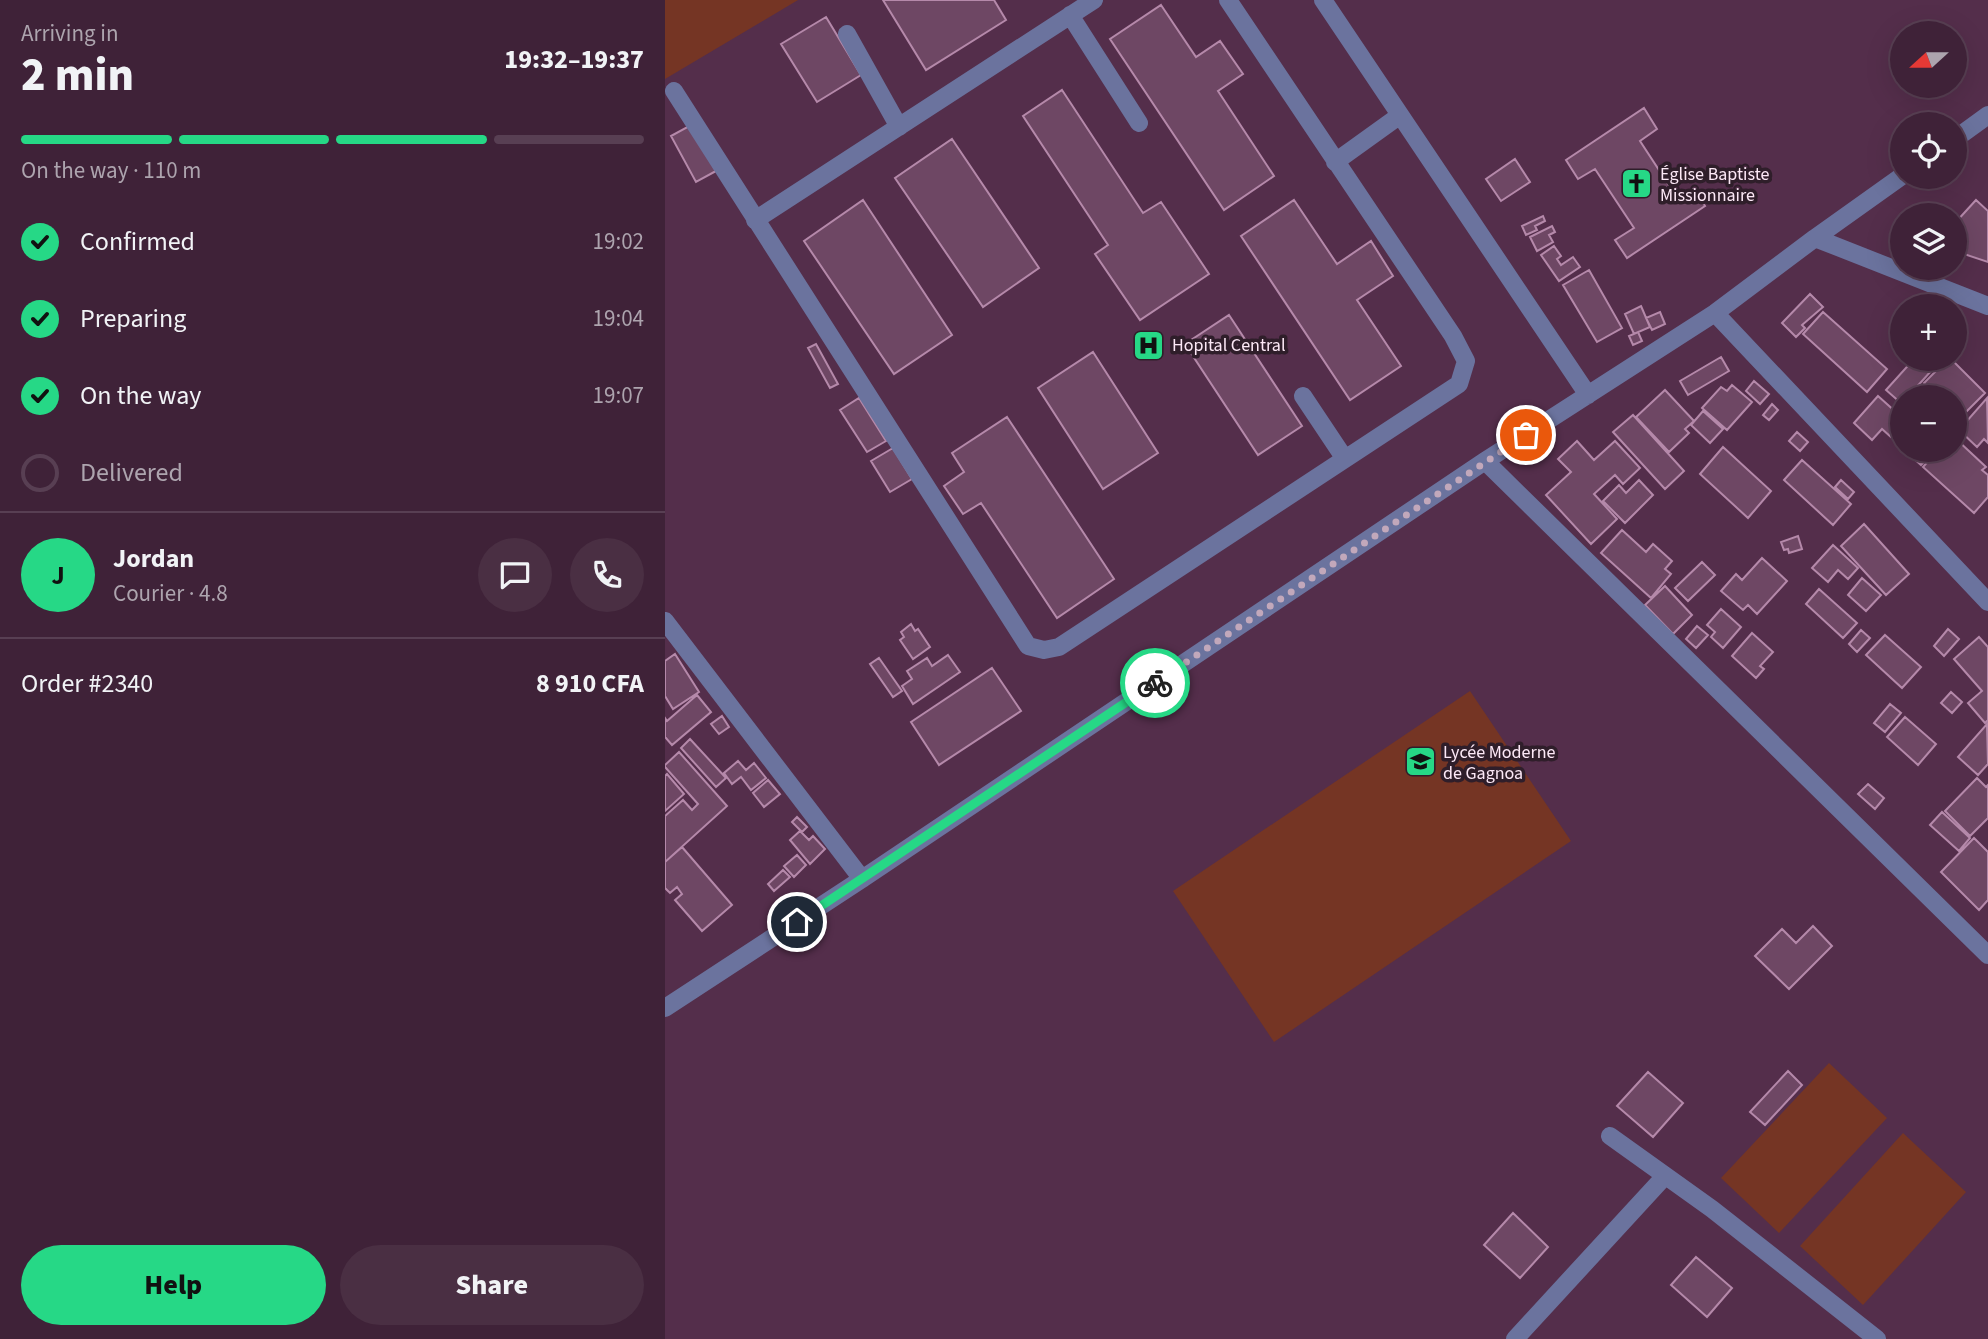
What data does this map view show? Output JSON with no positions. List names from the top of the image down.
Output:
{
  "places": {
    "church": ["Église Baptiste Missionnaire"],
    "hospital": ["Hopital Central"],
    "school or university": ["Lycée Moderne de Gagnoa"]
  },
  "north": "left",
  "page": {
    "heading": ["2 min", "Arriving in", "19:32–19:37"],
    "panel": [
      "Jordan",
      "Courier · 4.8",
      "Order #2340",
      "8 910 CFA"
    ],
    "map_buttons": ["+", "−"],
    "bar": "On the way · 110 m",
    "list": [
      ["Confirmed", "19:02"],
      ["Preparing", "19:04"],
      ["On the way", "19:07"],
      "Delivered"
    ],
    "round": "J",
    "buttons": ["Help", "Share"]
  }
}
